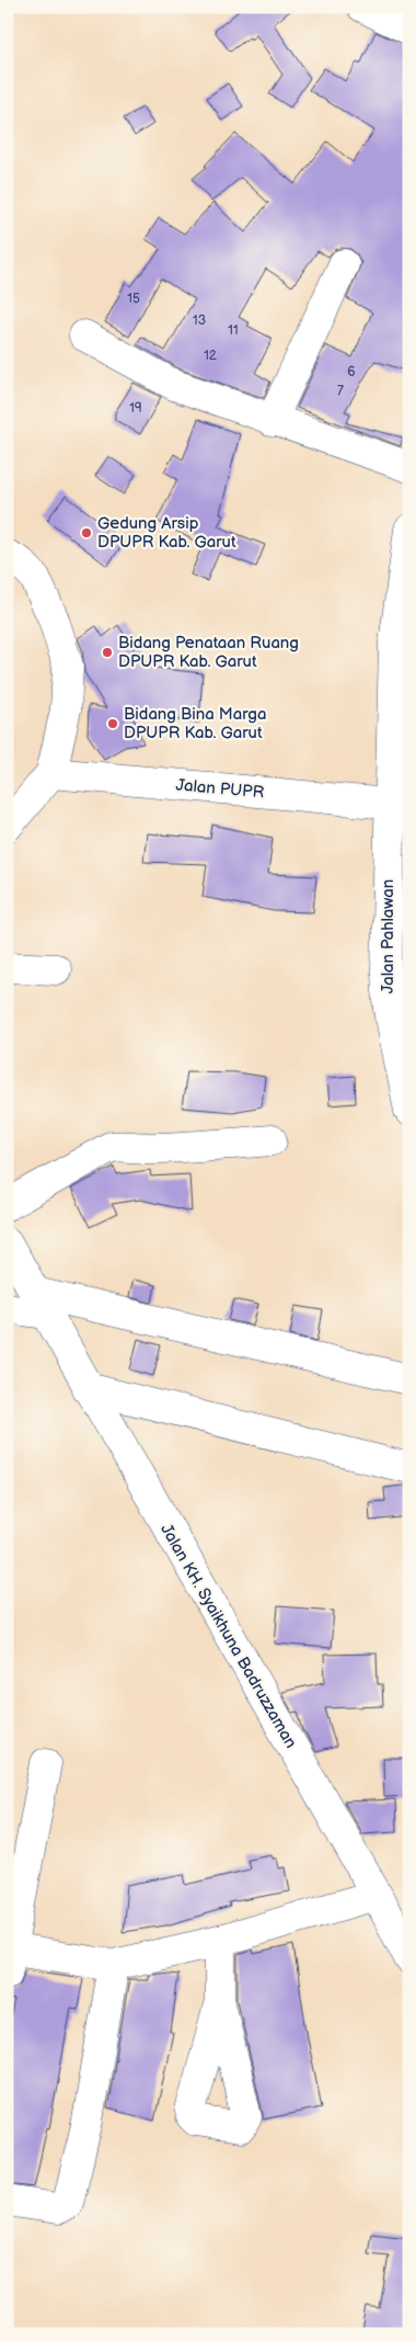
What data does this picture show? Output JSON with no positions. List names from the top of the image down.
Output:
{
  "streets": {
    "street": ["Jalan PUPR", "Jalan Pahlawan", "Jalan KH. Syaikhuna Badruzzaman"]
  },
  "crossings": [
    ["Jalan PUPR", "Jalan Pahlawan"]
  ],
  "places": ["Gedung Arsip DPUPR Kab. Garut", "Bidang Penataan Ruang DPUPR Kab. Garut", "Bidang Bina Marga DPUPR Kab. Garut"],
  "house_numbers": [
    "15",
    "13",
    "11",
    "12",
    "6",
    "7",
    "19"
  ]
}
